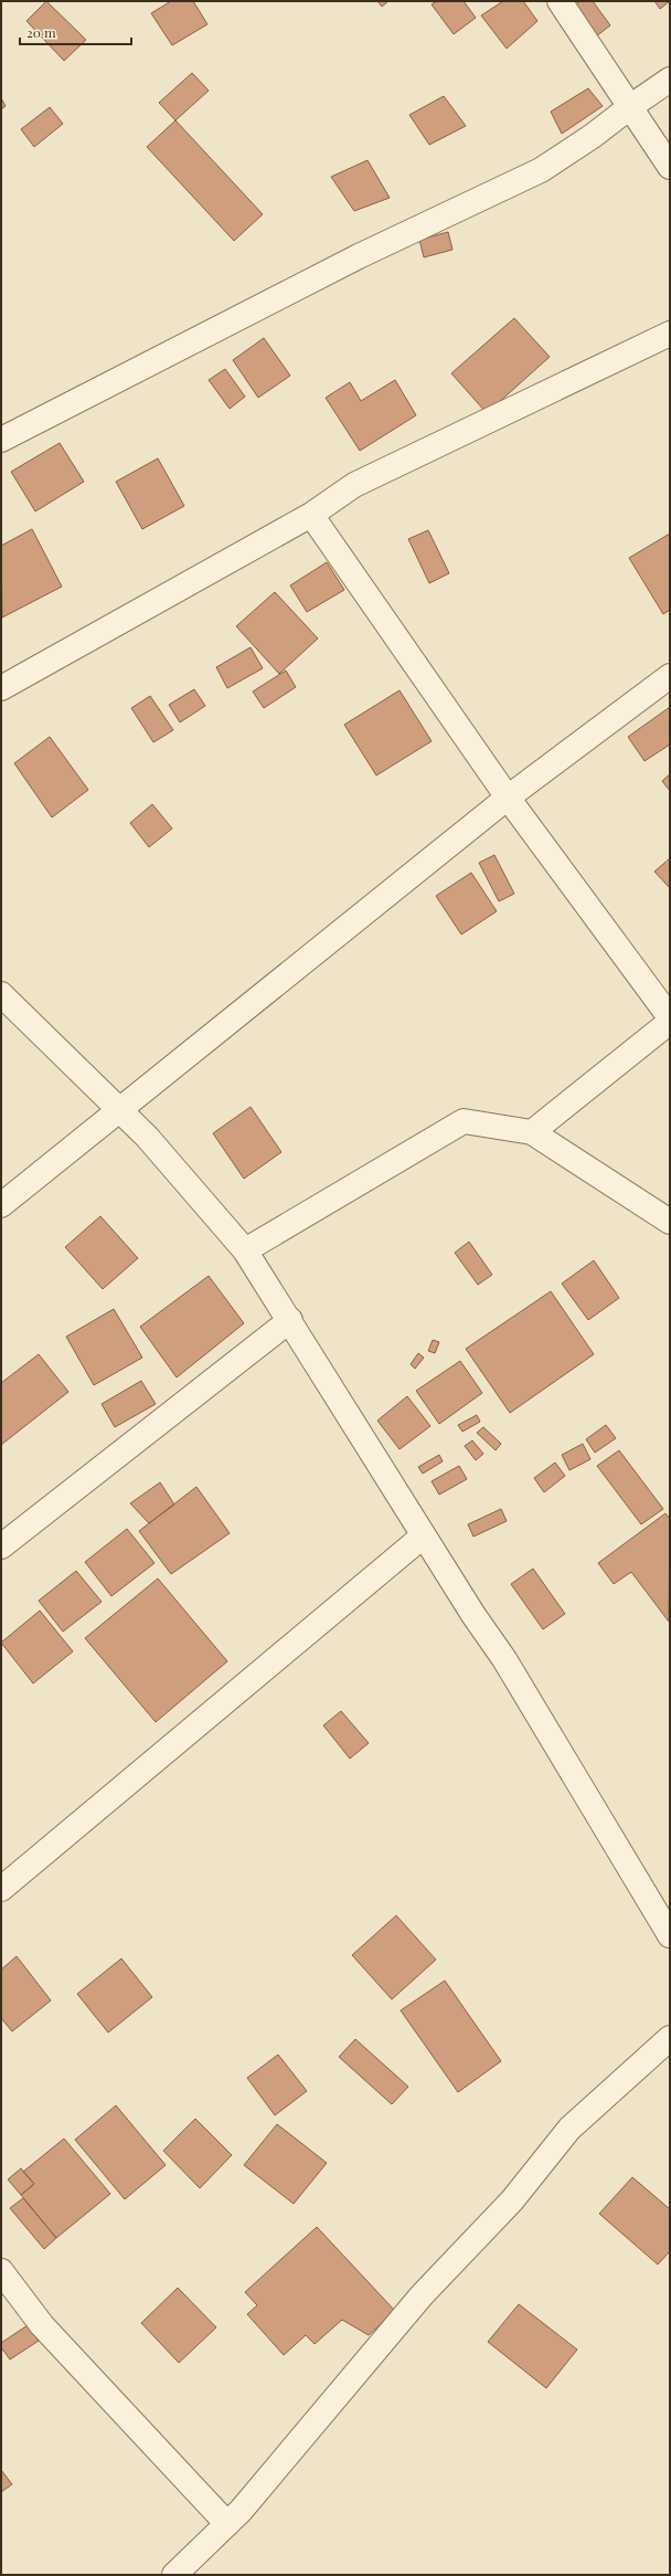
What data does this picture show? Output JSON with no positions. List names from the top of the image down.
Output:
{
  "scale_bar": "20 m"
}
